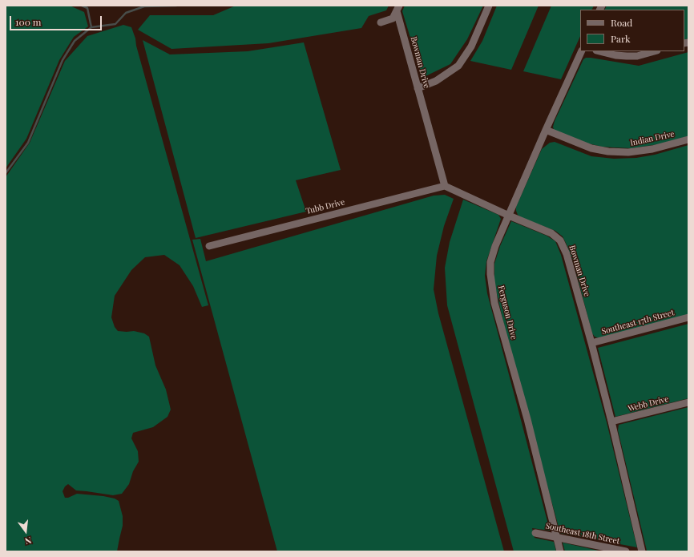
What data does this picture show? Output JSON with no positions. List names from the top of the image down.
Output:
{
  "streets": {
    "street": [
      "Bowman Drive",
      "Indian Drive",
      "Tubb Drive",
      "Ferguson Drive",
      "Southeast 17th Street",
      "Webb Drive",
      "Southeast 18th Street"
    ]
  },
  "crossings": [
    ["Bowman Drive", "Tubb Drive"],
    ["Bowman Drive", "Ferguson Drive"],
    ["Bowman Drive", "Southeast 17th Street"],
    ["Bowman Drive", "Webb Drive"],
    ["Indian Drive", "Ferguson Drive"],
    ["Ferguson Drive", "Southeast 18th Street"]
  ],
  "legend": ["Road", "Park"],
  "scale_bar": "100 m",
  "north": "bottom"
}
